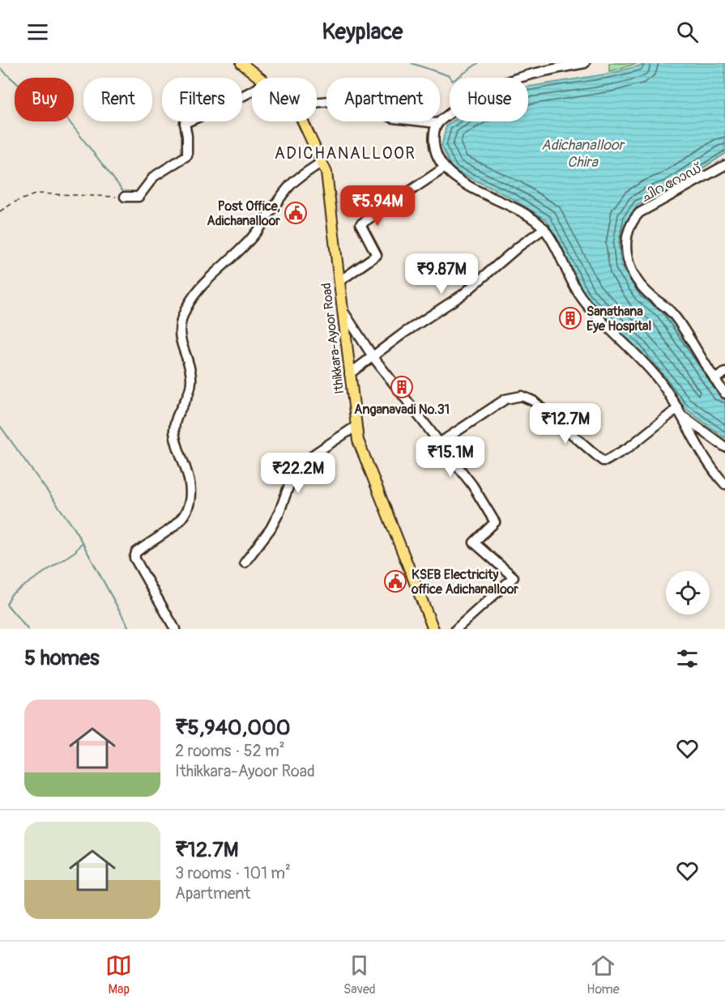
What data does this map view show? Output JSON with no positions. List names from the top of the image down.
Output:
{
  "streets": {
    "main road": ["Ithikkara-Ayoor Road"],
    "street": ["ചിറ റോഡ്"]
  },
  "districts": ["ADICHANALLOOR"],
  "water": ["Adichanalloor Chira"],
  "places": {
    "public building": ["Post Office, Adichanalloor", "KSEB Electricity office Adichanalloor"],
    "building": ["Sanathana Eye Hospital", "Anganavadi No.31"]
  },
  "page": {
    "header": "Keyplace",
    "chip": [
      "Buy",
      "Rent",
      "Filters",
      "New",
      "Apartment",
      "House"
    ],
    "price": [
      "₹5.94M",
      "₹9.87M",
      "₹12.7M",
      "₹15.1M",
      "₹22.2M"
    ],
    "heading": "5 homes",
    "list": [
      {
        "name": "₹5,940,000",
        "note": "2 rooms · 52 m² · Ithikkara-Ayoor Road"
      },
      {
        "name": "₹12.7M",
        "note": "3 rooms · 101 m² · Apartment"
      }
    ],
    "tabs": ["Map", "Saved", "Home"]
  }
}
